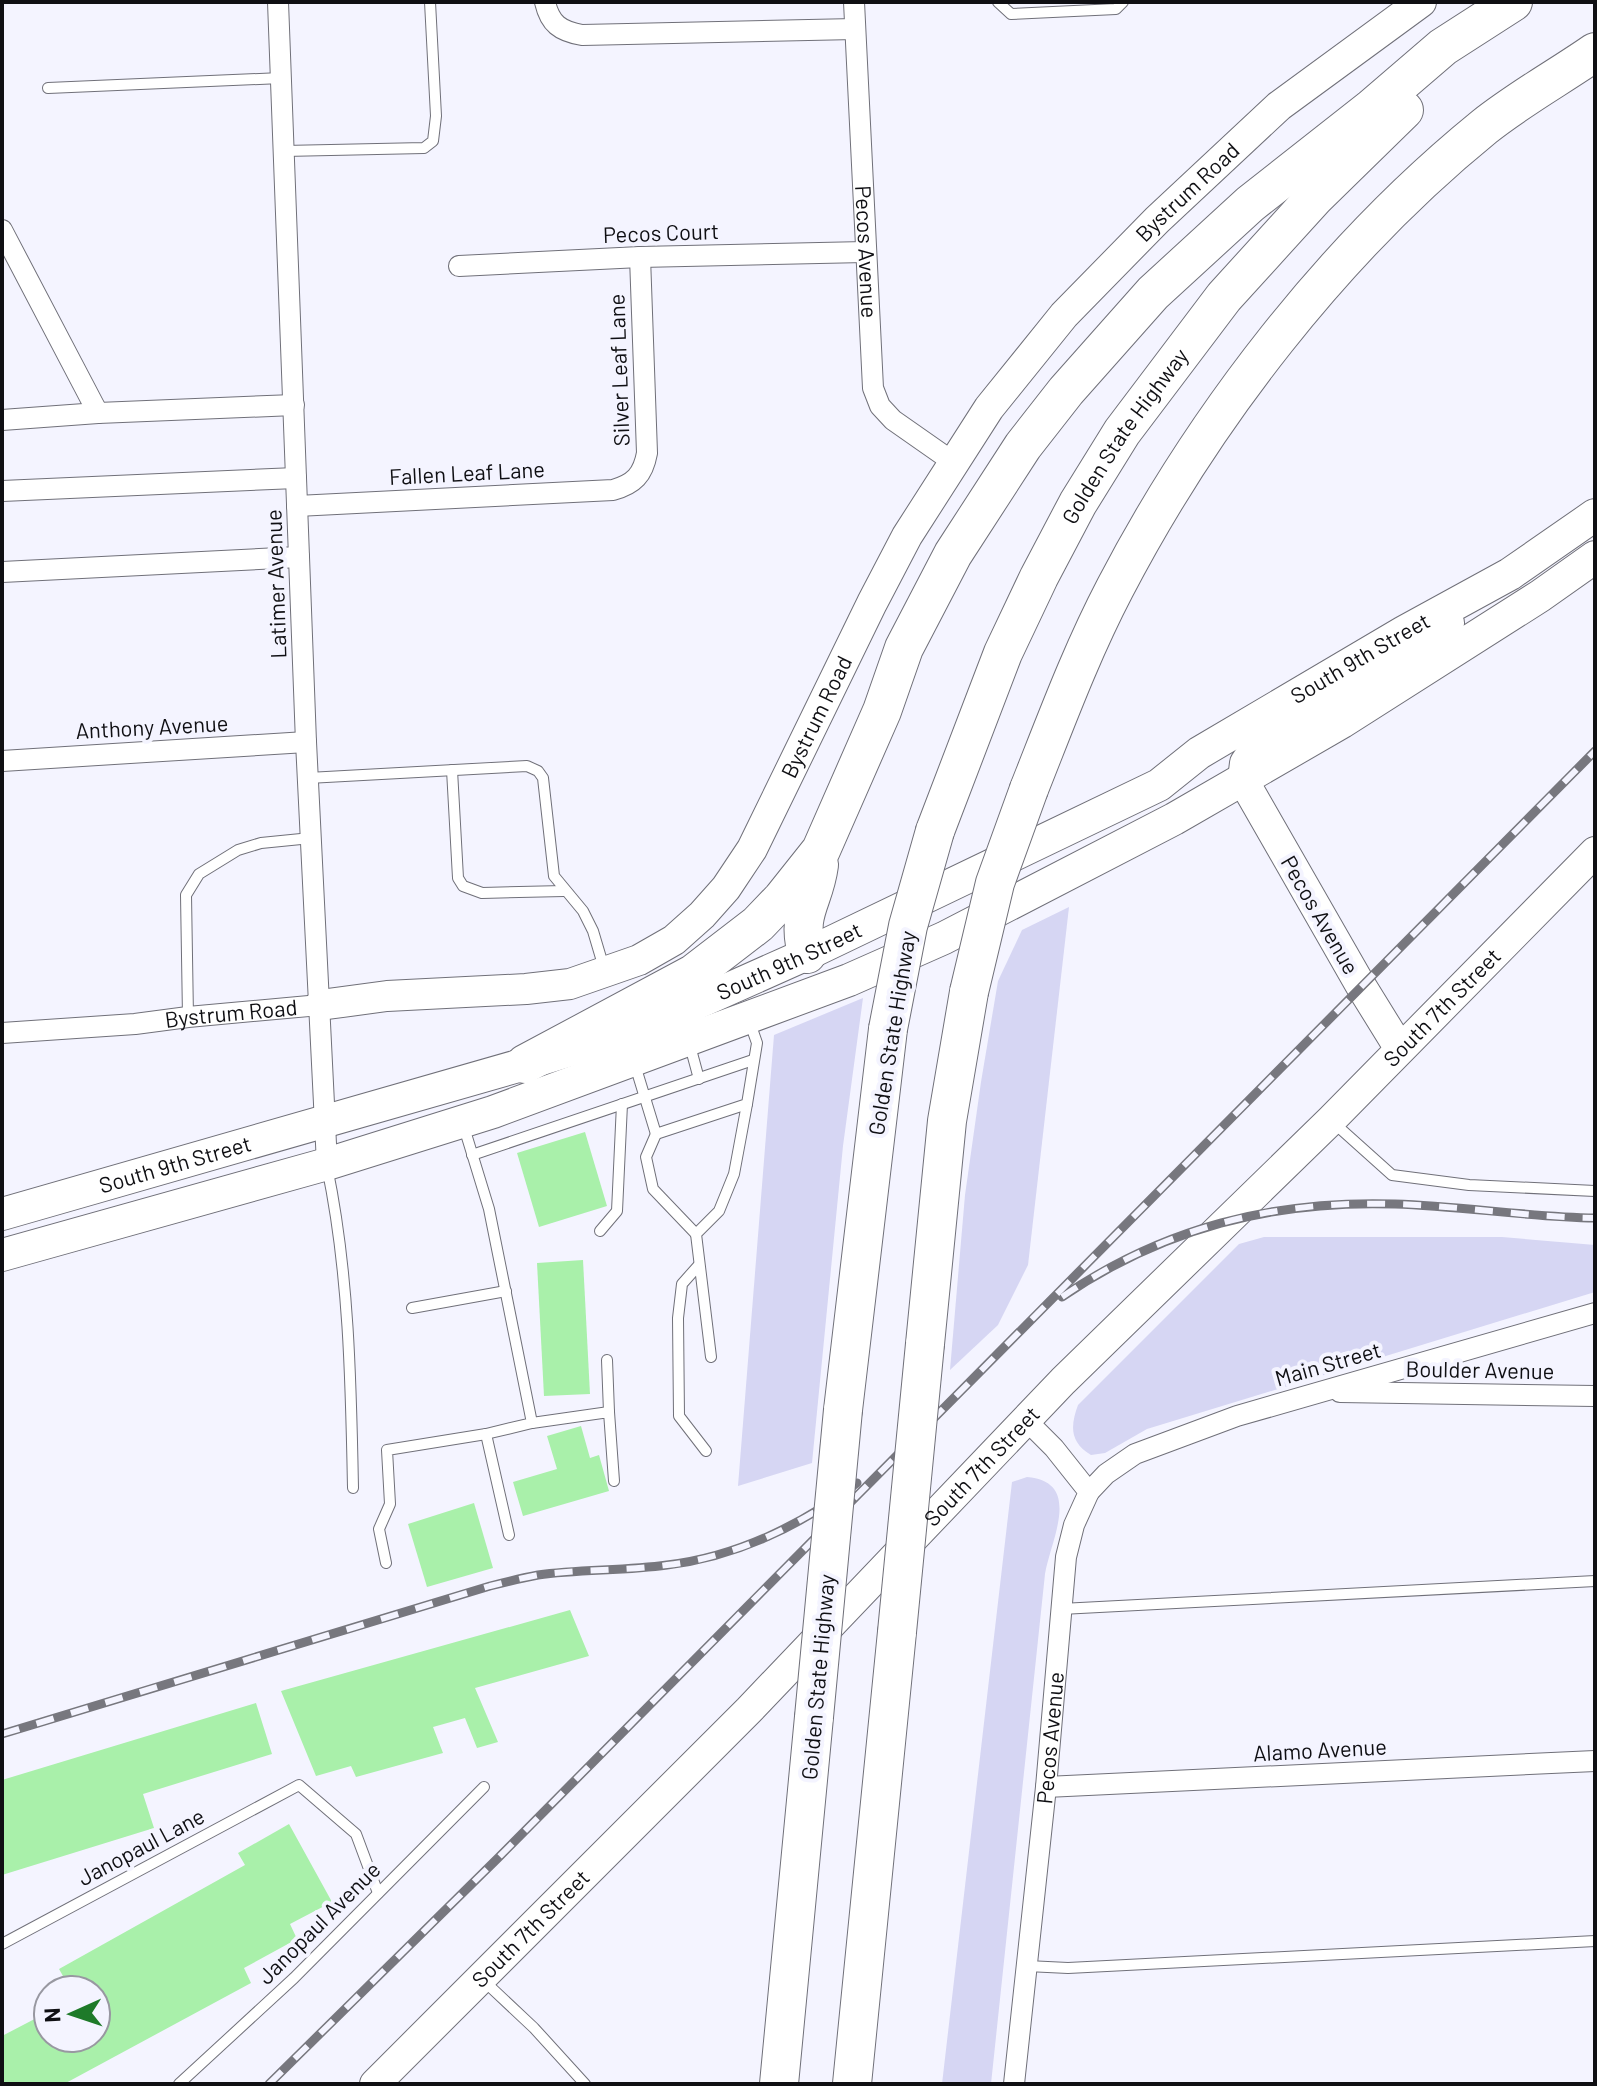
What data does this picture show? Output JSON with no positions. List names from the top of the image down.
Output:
{
  "streets": {
    "highway": ["Golden State Highway"],
    "main road": ["South 9th Street"],
    "street": [
      "Bystrum Road",
      "Pecos Court",
      "Pecos Avenue",
      "Silver Leaf Lane",
      "Fallen Leaf Lane",
      "Latimer Avenue",
      "Anthony Avenue",
      "South 7th Street",
      "Main Street",
      "Boulder Avenue",
      "Alamo Avenue"
    ],
    "lane": ["Janopaul Lane", "Janopaul Avenue"]
  },
  "crossings": [
    ["Bystrum Road", "Pecos Avenue"],
    ["Bystrum Road", "Latimer Avenue"],
    ["Pecos Court", "Pecos Avenue"],
    ["Pecos Court", "Silver Leaf Lane"],
    ["Pecos Avenue", "South 9th Street"],
    ["Pecos Avenue", "South 7th Street"],
    ["Pecos Avenue", "Main Street"],
    ["Pecos Avenue", "Alamo Avenue"],
    ["Silver Leaf Lane", "Fallen Leaf Lane"],
    ["Fallen Leaf Lane", "Latimer Avenue"],
    ["Latimer Avenue", "South 9th Street"],
    ["Latimer Avenue", "Anthony Avenue"],
    ["Main Street", "Boulder Avenue"],
    ["Janopaul Lane", "Janopaul Avenue"]
  ],
  "north": "left"
}
